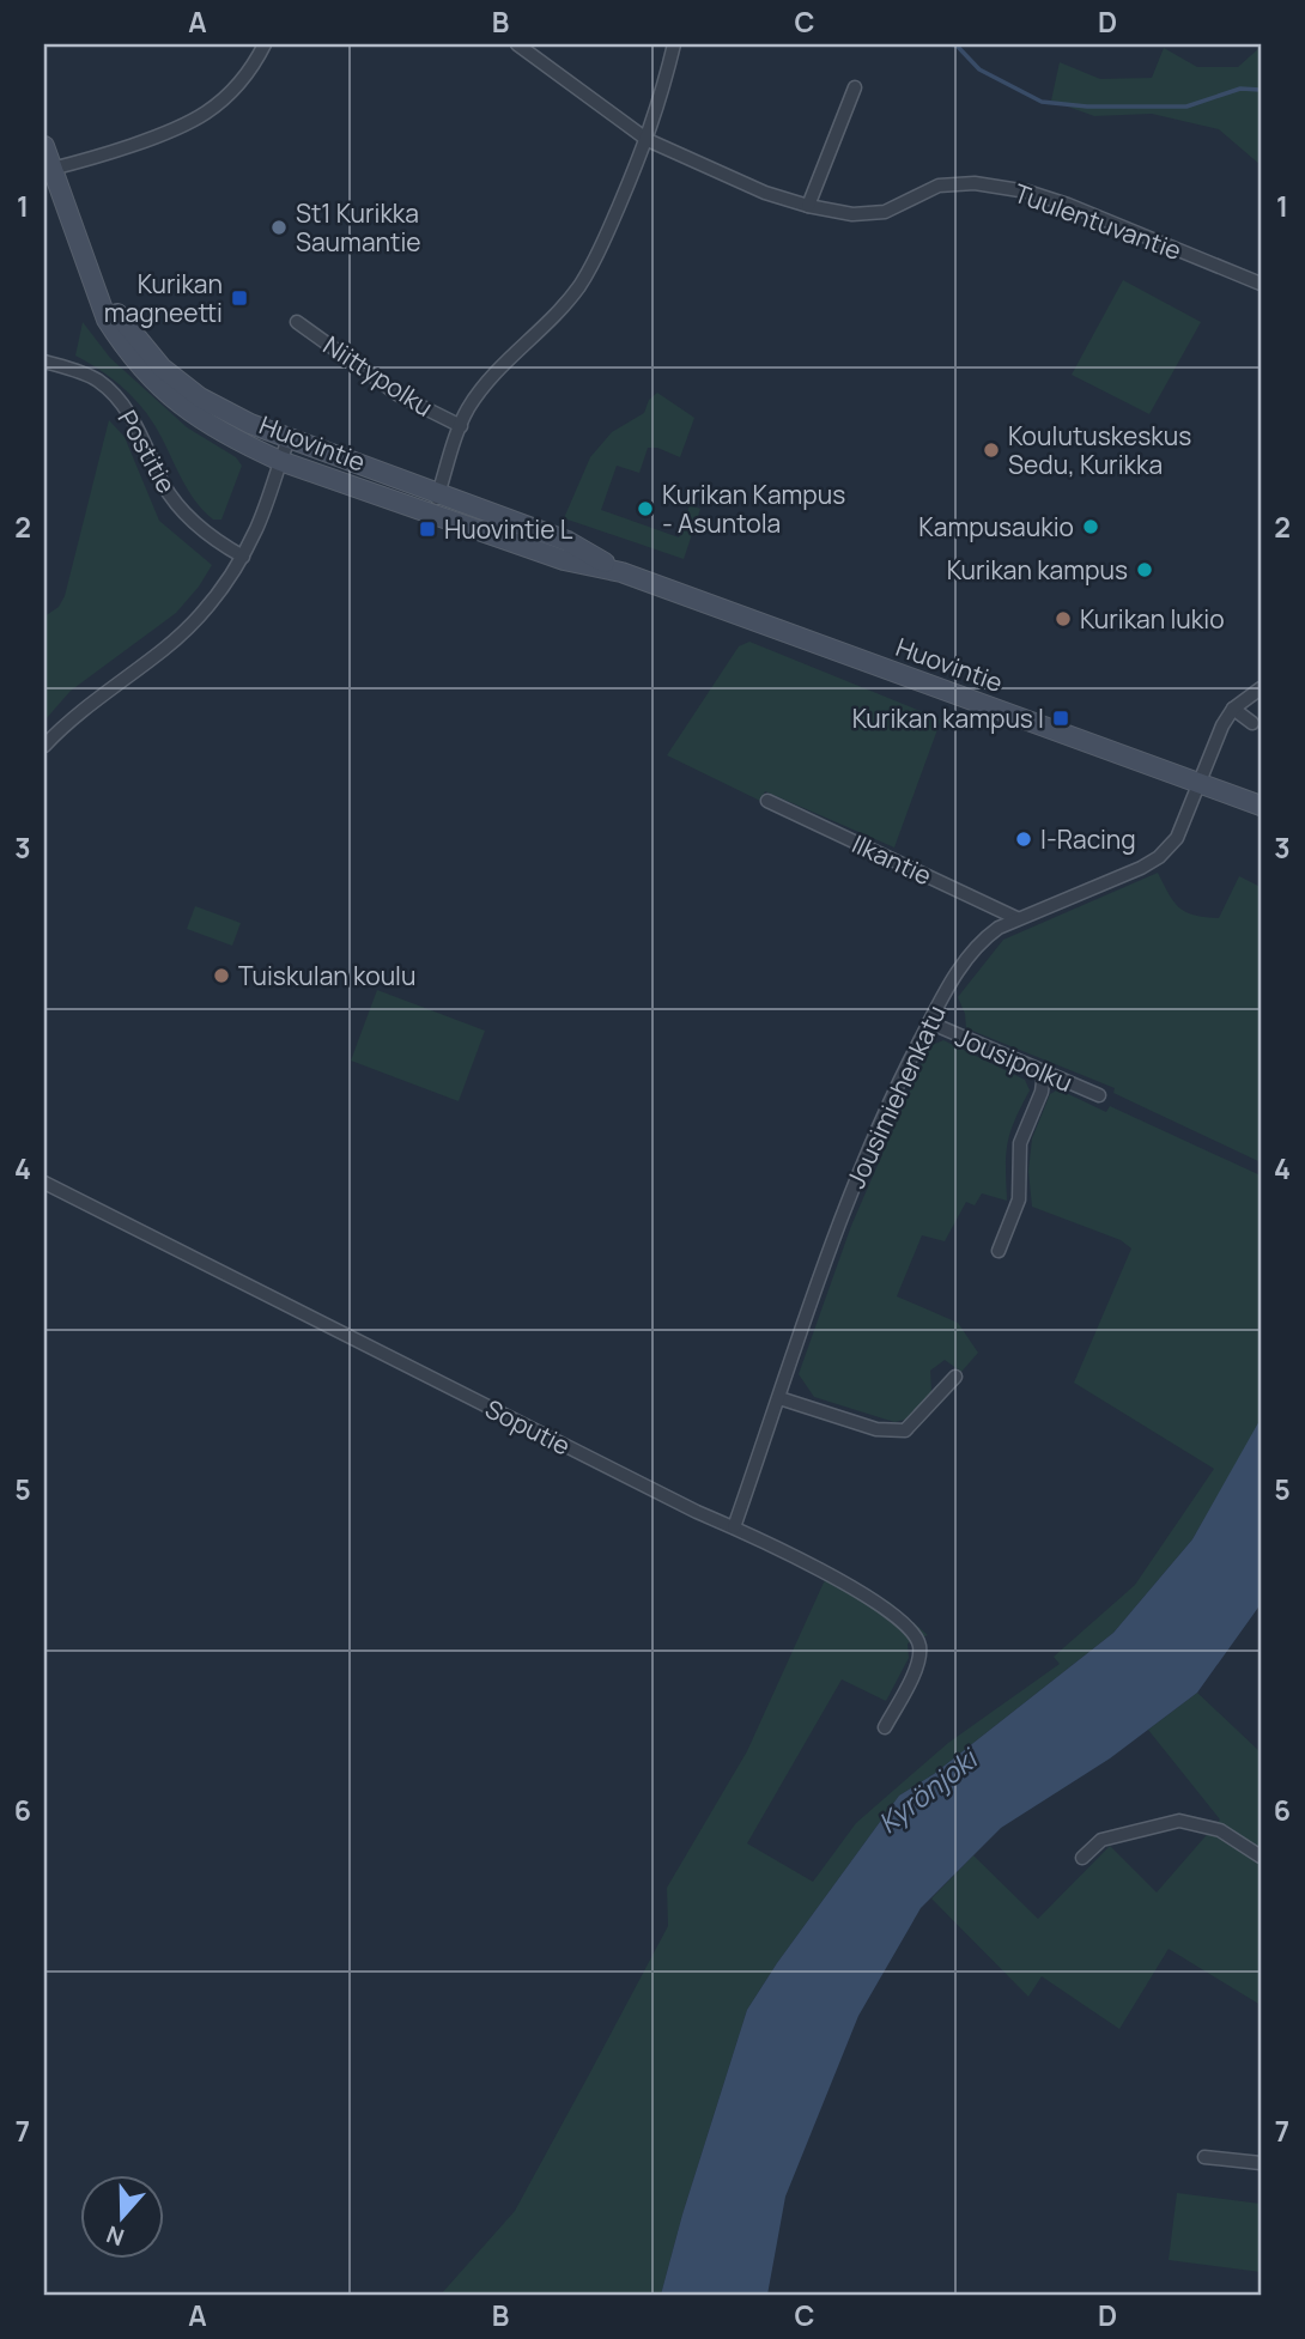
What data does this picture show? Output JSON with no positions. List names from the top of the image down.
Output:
{
  "streets": {
    "main road": ["Huovintie"],
    "street": [
      "Tuulentuvantie",
      "Niittypolku",
      "Postitie",
      "Ilkantie",
      "Jousipolku",
      "Jousimiehenkatu",
      "Soputie"
    ]
  },
  "crossings": [
    ["Huovintie", "Jousimiehenkatu"],
    ["Ilkantie", "Jousimiehenkatu"],
    ["Jousipolku", "Jousimiehenkatu"],
    ["Jousimiehenkatu", "Soputie"]
  ],
  "water": ["Kyrönjoki"],
  "places": {
    "other": [
      "St1 Kurikka Saumantie",
      "Koulutuskeskus Sedu, Kurikka",
      "Kurikan Kampus - Asuntola",
      "Kampusaukio",
      "Kurikan kampus",
      "Kurikan lukio",
      "I-Racing",
      "Tuiskulan koulu"
    ],
    "transit": ["Kurikan magneetti", "Huovintie L", "Kurikan kampus I"]
  },
  "north": "bottom",
  "grid": {
    "columns": [
      "A",
      "B",
      "C",
      "D"
    ],
    "rows": [
      "1",
      "2",
      "3",
      "4",
      "5",
      "6",
      "7"
    ]
  }
}
